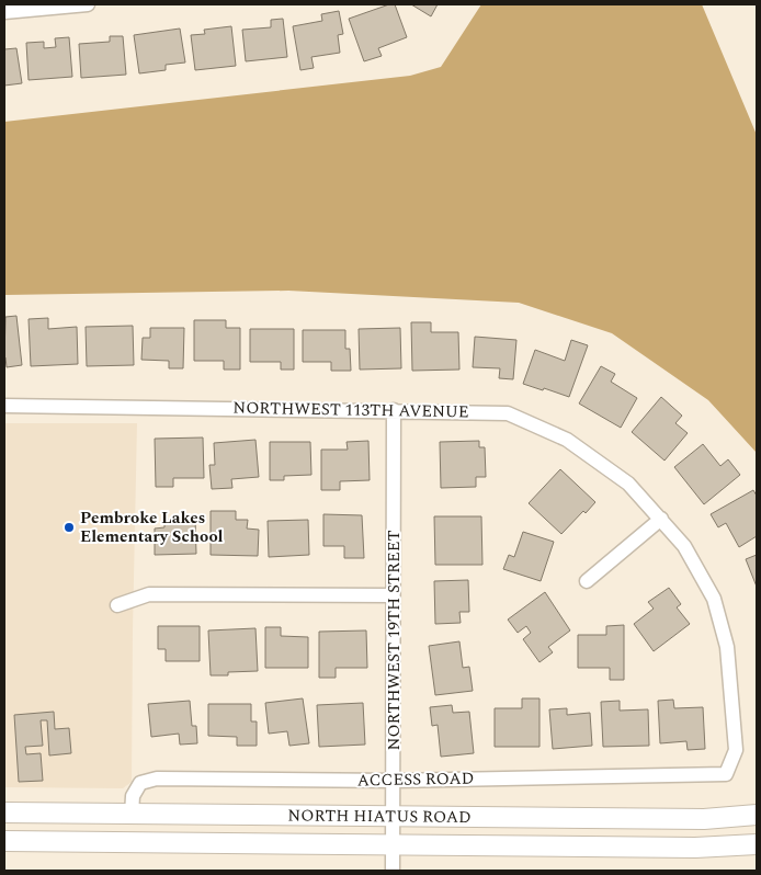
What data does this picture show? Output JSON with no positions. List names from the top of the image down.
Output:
{
  "streets": {
    "main road": ["NORTH HIATUS ROAD"],
    "street": ["NORTHWEST 113TH AVENUE", "NORTHWEST 19TH STREET", "ACCESS ROAD"]
  },
  "crossings": [
    ["NORTHWEST 113TH AVENUE", "NORTHWEST 19TH STREET"],
    ["NORTHWEST 113TH AVENUE", "ACCESS ROAD"],
    ["NORTHWEST 19TH STREET", "ACCESS ROAD"],
    ["NORTHWEST 19TH STREET", "NORTH HIATUS ROAD"],
    ["ACCESS ROAD", "NORTH HIATUS ROAD"]
  ],
  "places": ["Pembroke Lakes Elementary School"]
}
